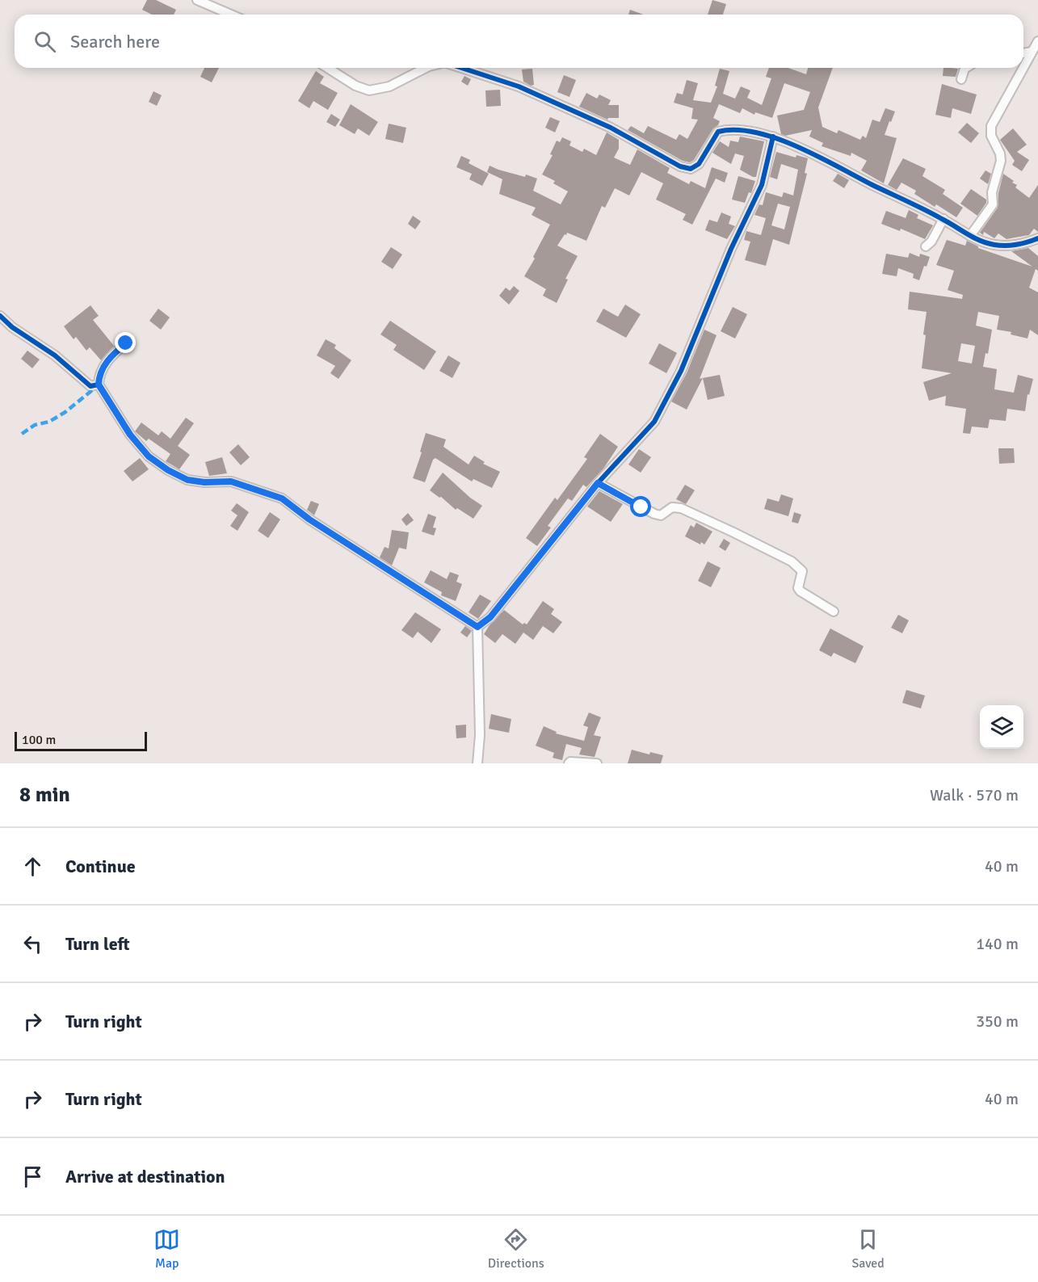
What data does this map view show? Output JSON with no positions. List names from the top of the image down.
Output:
{
  "scale_bar": "100 m",
  "page": {
    "search": "Search here",
    "scale": "100 m",
    "heading": ["8 min", "Walk · 570 m"],
    "list": [
      ["Continue", "40 m"],
      ["Turn left", "140 m"],
      ["Turn right", "350 m"],
      ["Turn right", "40 m"],
      "Arrive at destination"
    ],
    "nav": ["Map", "Directions", "Saved"]
  }
}
